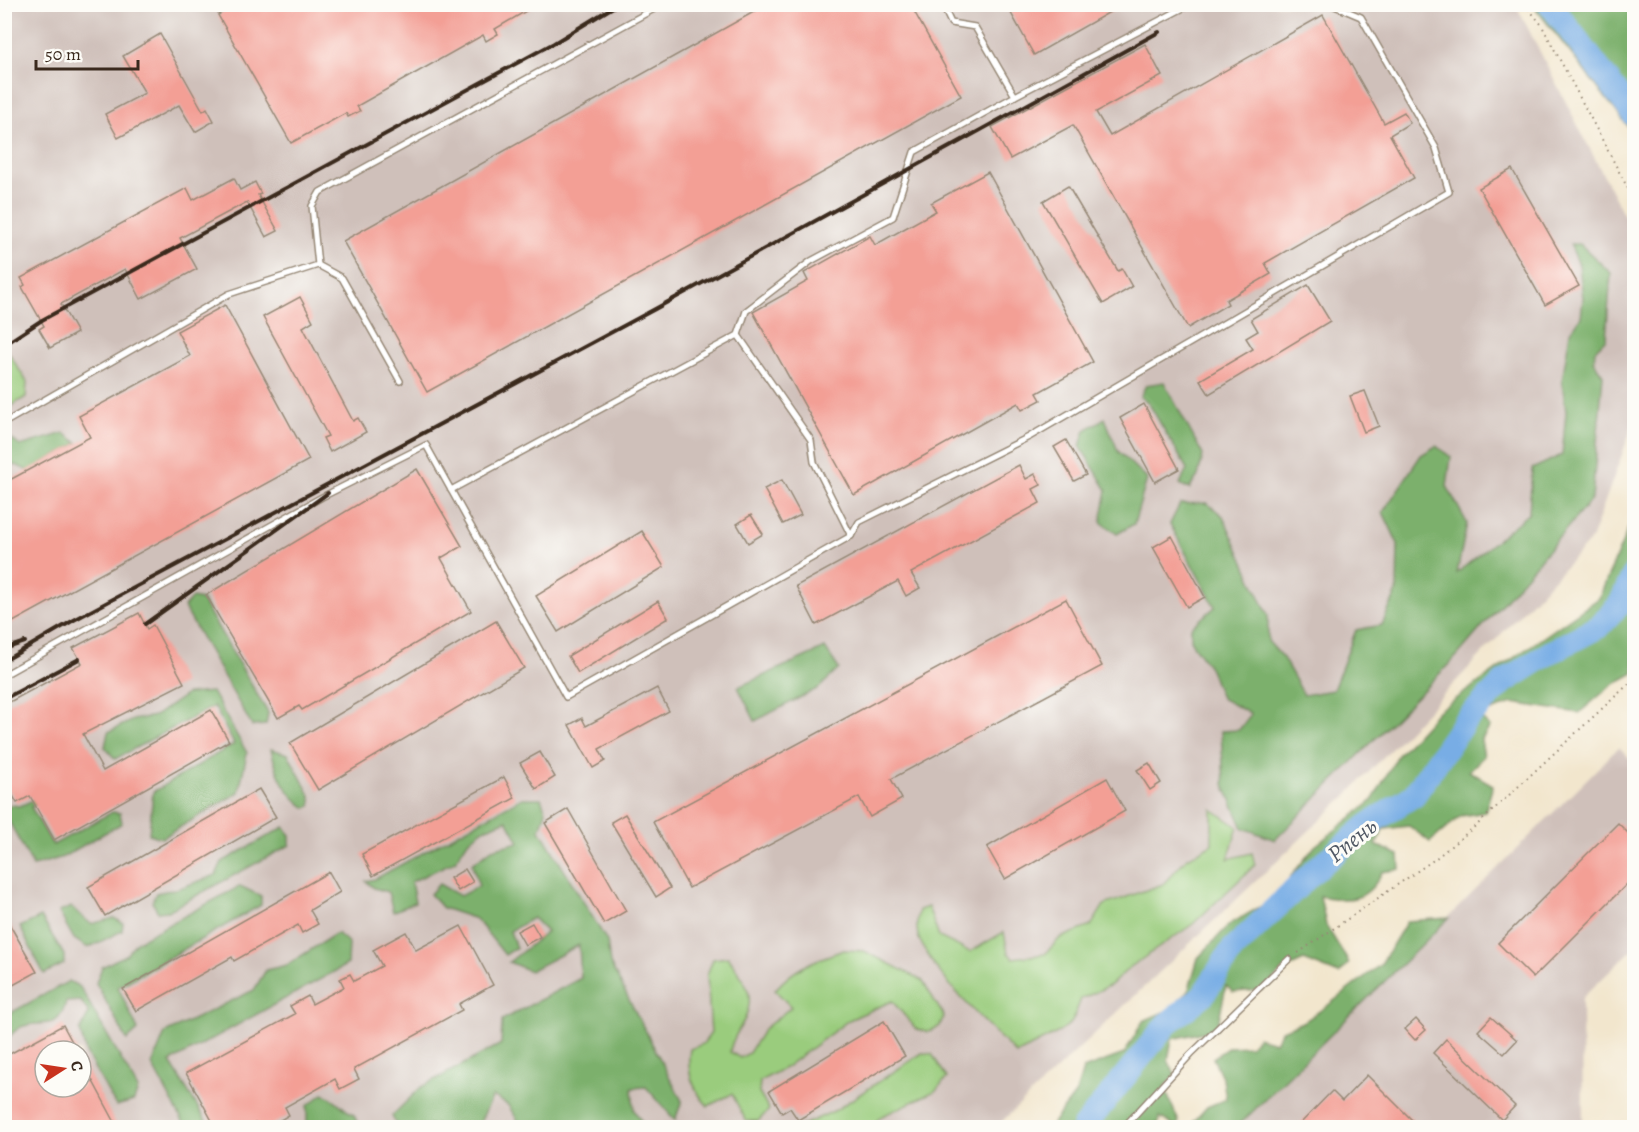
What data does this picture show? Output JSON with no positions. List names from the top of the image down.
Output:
{
  "water": ["Рпень"],
  "scale_bar": "50 m",
  "north": "right"
}
